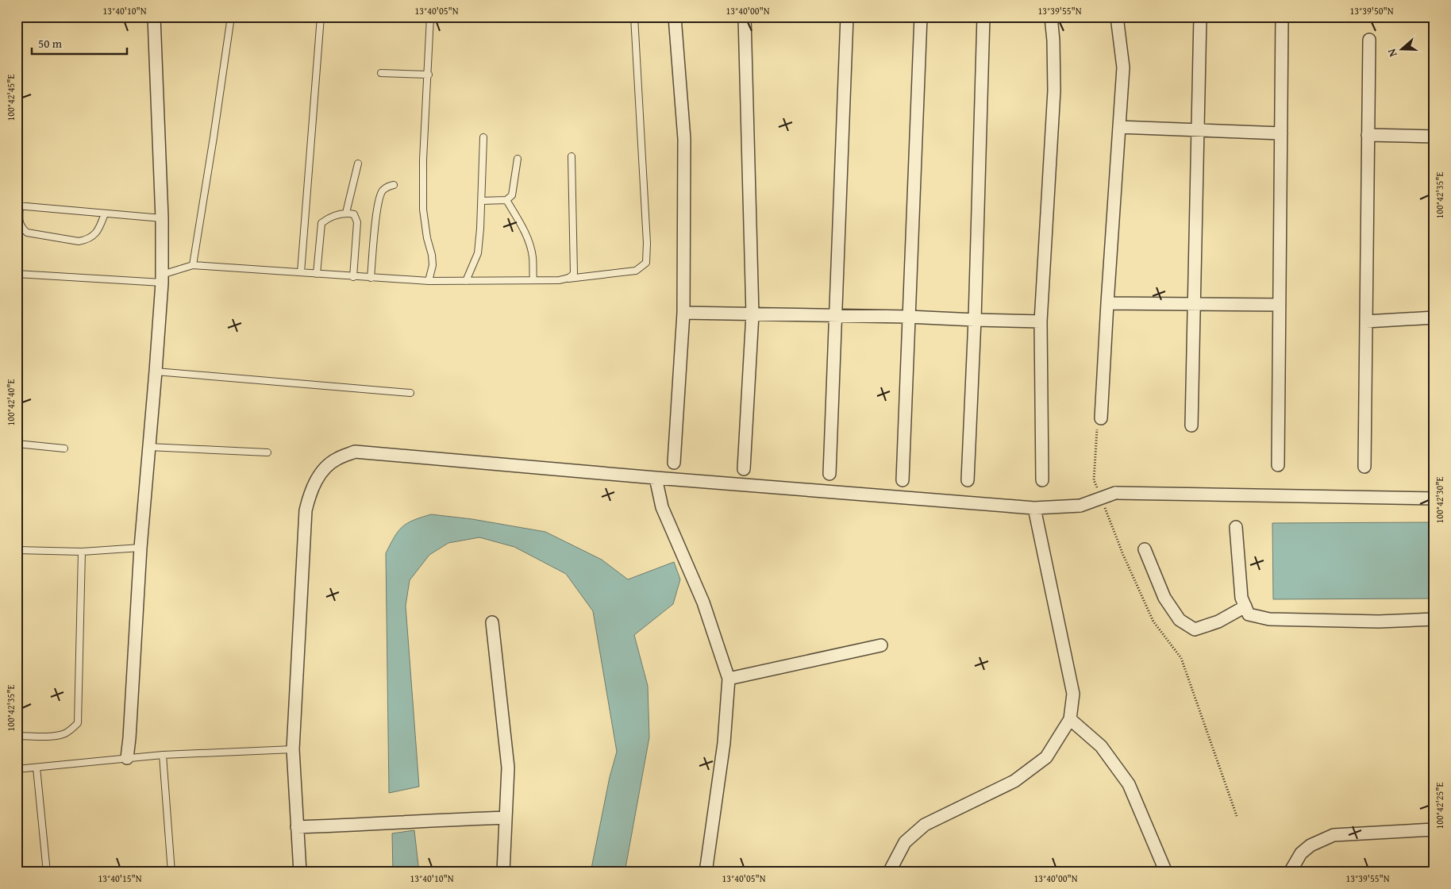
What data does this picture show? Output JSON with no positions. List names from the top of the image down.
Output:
{
  "scale_bar": "50 m",
  "north": "left",
  "coordinates": [
    "13°40'10\"N",
    "13°40'05\"N",
    "13°40'00\"N",
    "13°39'55\"N",
    "13°39'50\"N",
    "100°42'45\"E",
    "100°42'35\"E",
    "100°42'40\"E",
    "100°42'30\"E",
    "100°42'25\"E",
    "13°40'15\"N"
  ]
}
